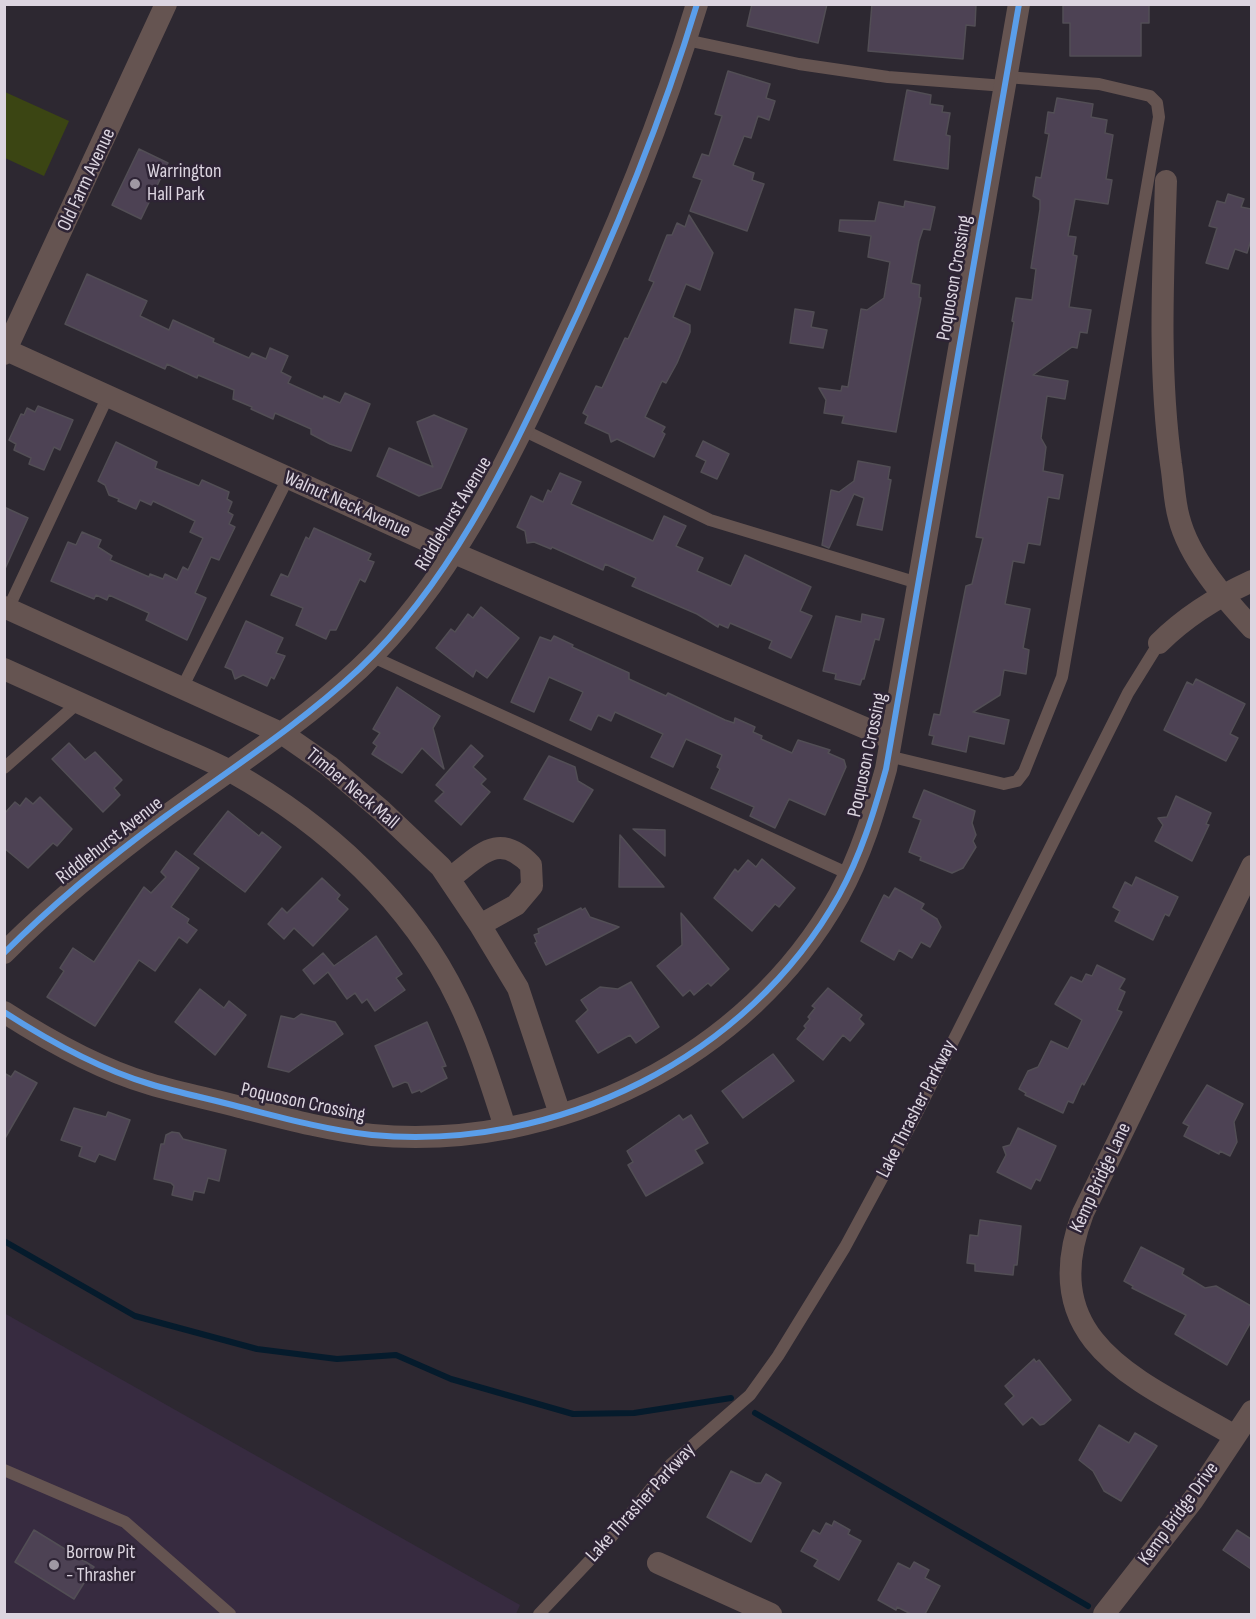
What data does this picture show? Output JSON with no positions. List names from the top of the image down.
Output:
{
  "streets": {
    "street": [
      "Old Farm Avenue",
      "Poquoson Crossing",
      "Walnut Neck Avenue",
      "Riddlehurst Avenue",
      "Timber Neck Mall",
      "Lake Thrasher Parkway",
      "Kemp Bridge Lane",
      "Kemp Bridge Drive"
    ]
  },
  "crossings": [
    ["Old Farm Avenue", "Walnut Neck Avenue"],
    ["Poquoson Crossing", "Walnut Neck Avenue"],
    ["Poquoson Crossing", "Timber Neck Mall"],
    ["Walnut Neck Avenue", "Riddlehurst Avenue"],
    ["Riddlehurst Avenue", "Timber Neck Mall"],
    ["Kemp Bridge Lane", "Kemp Bridge Drive"]
  ],
  "places": ["Warrington Hall Park", "Borrow Pit - Thrasher"]
}
